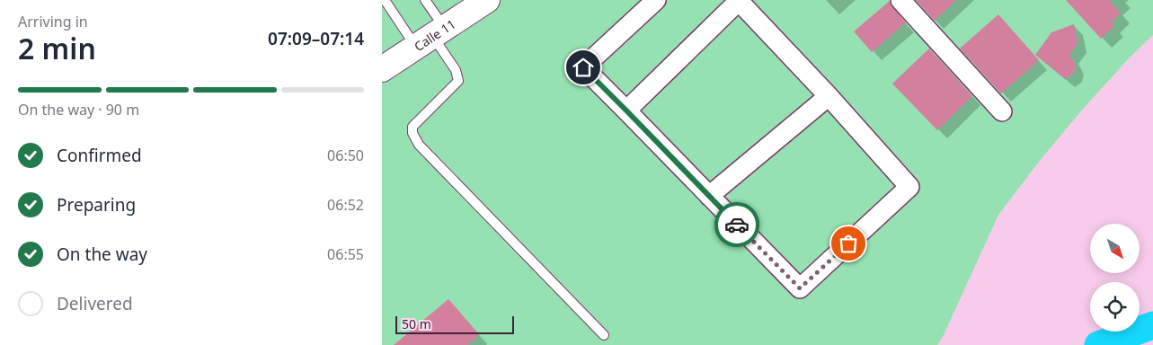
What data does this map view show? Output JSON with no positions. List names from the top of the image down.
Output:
{
  "streets": {
    "main road": ["Calle 11"]
  },
  "scale_bar": "50 m",
  "north": "bottom right",
  "page": {
    "heading": ["2 min", "Arriving in", "07:09–07:14"],
    "bar": "On the way · 90 m",
    "list": [
      ["Confirmed", "06:50"],
      ["Preparing", "06:52"],
      ["On the way", "06:55"],
      "Delivered"
    ],
    "scale": "50 m"
  }
}
